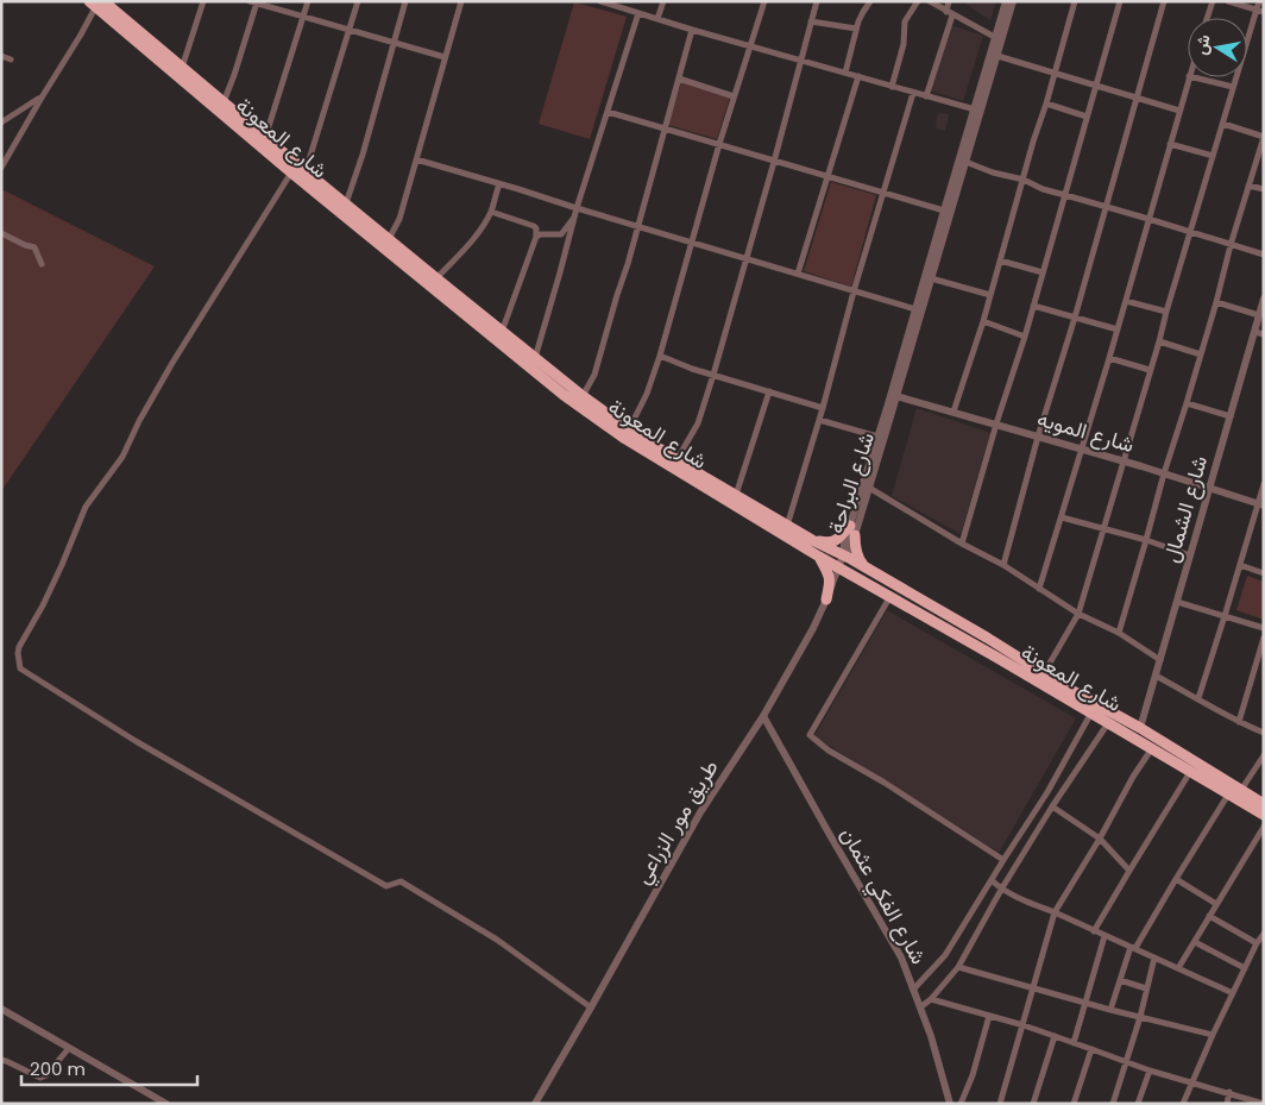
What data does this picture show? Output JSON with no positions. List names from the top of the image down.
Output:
{
  "streets": {
    "highway": ["شارع المعونة"],
    "street": [
      "شارع المويه",
      "شارع البراحة",
      "شارع الشمال",
      "طريق مور الزراعي",
      "شارع الفكي عثمان"
    ]
  },
  "crossings": [
    ["شارع المعونة", "شارع البراحة"],
    ["شارع المعونة", "شارع الشمال"],
    ["شارع المعونة", "طريق مور الزراعي"],
    ["شارع المويه", "شارع البراحة"],
    ["شارع المويه", "شارع الشمال"],
    ["شارع البراحة", "طريق مور الزراعي"],
    ["طريق مور الزراعي", "شارع الفكي عثمان"]
  ],
  "scale_bar": "200 m",
  "north": "left"
}
